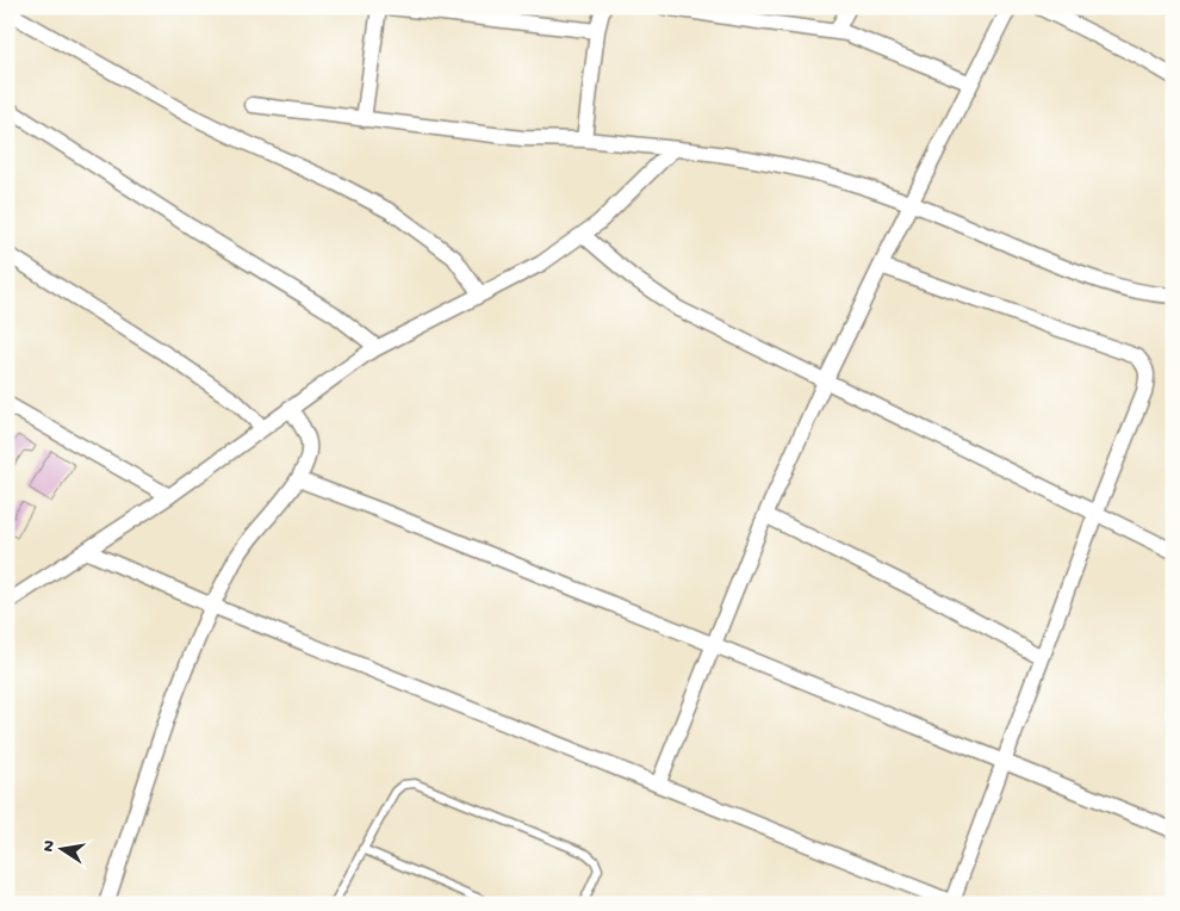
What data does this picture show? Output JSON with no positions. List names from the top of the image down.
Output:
{
  "north": "left"
}
